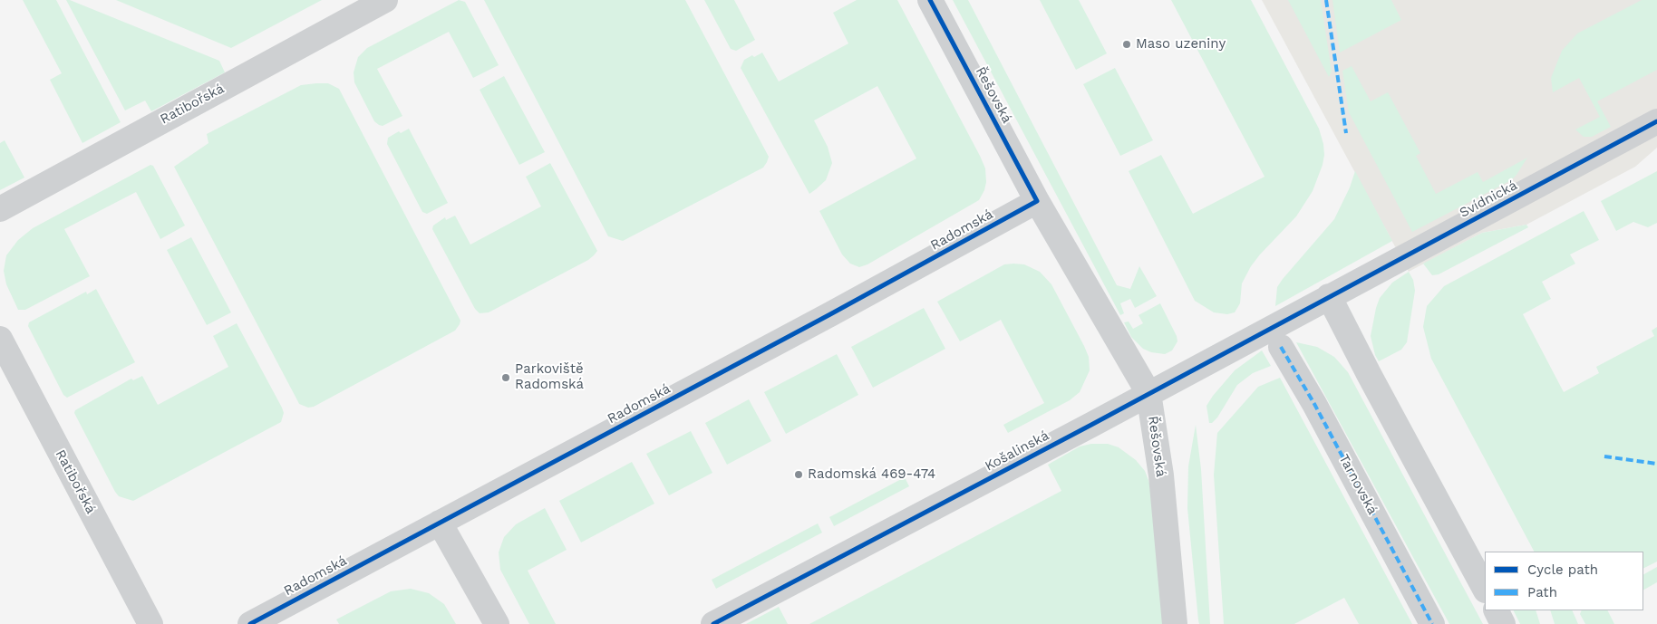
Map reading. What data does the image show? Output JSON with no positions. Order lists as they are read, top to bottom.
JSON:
{
  "streets": {
    "street": [
      "Řešovská",
      "Ratibořská",
      "Svídnická",
      "Radomská",
      "Košalinská",
      "Tarnovská"
    ]
  },
  "crossings": [
    ["Řešovská", "Radomská"],
    ["Řešovská", "Košalinská"],
    ["Svídnická", "Košalinská"]
  ],
  "places": ["Maso uzeniny", "Parkoviště Radomská", "Radomská 469-474"],
  "legend": ["Cycle path", "Path"]
}
